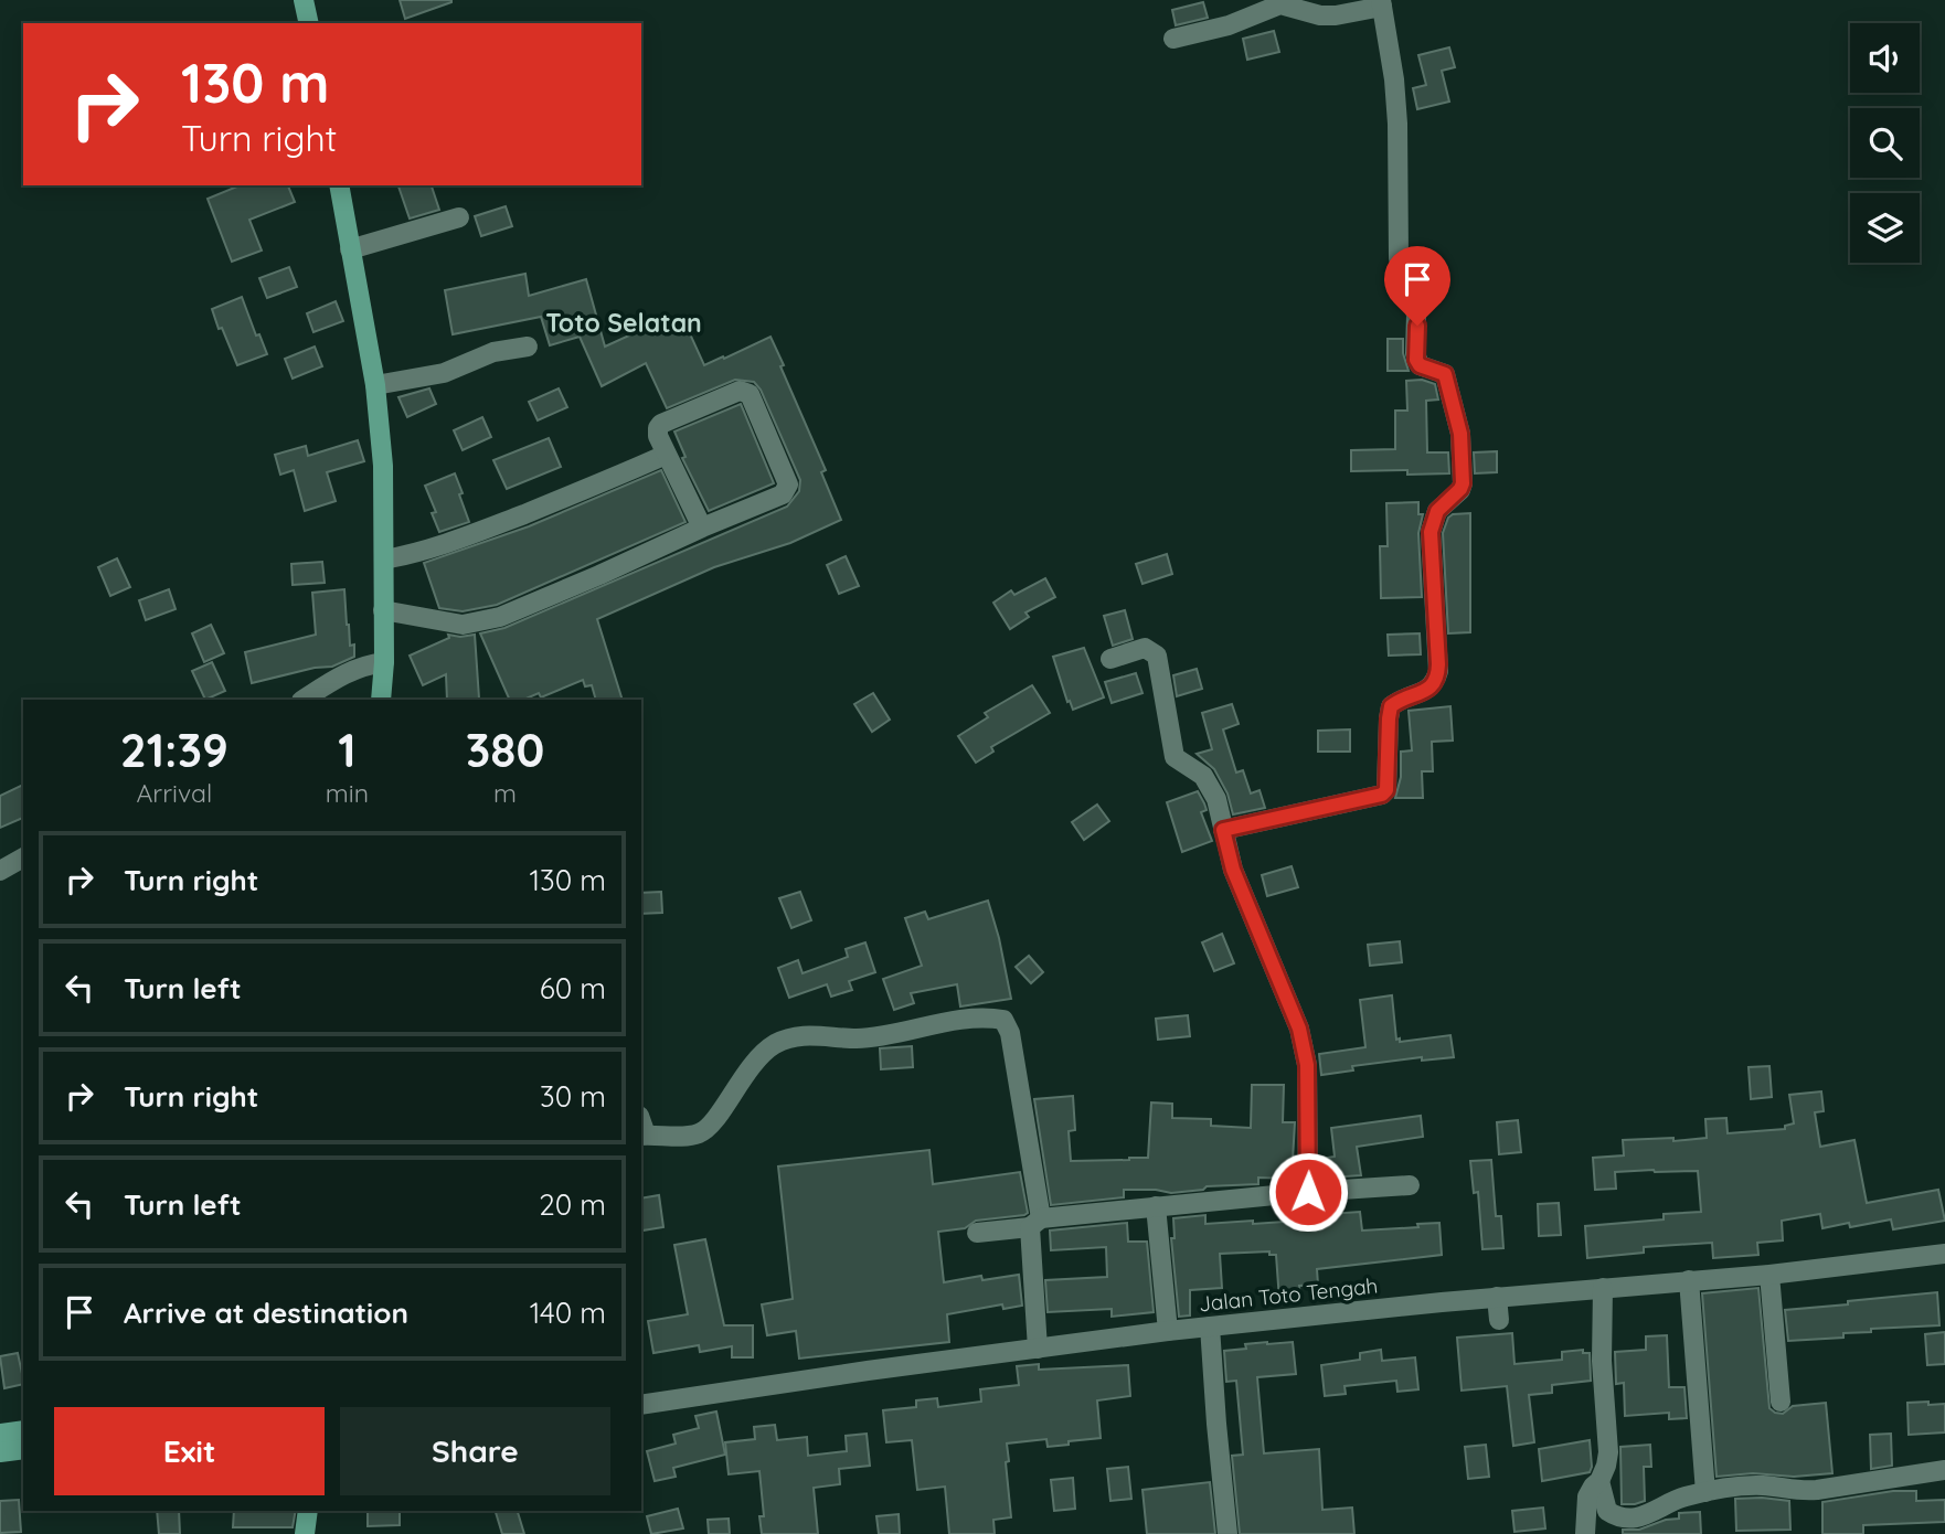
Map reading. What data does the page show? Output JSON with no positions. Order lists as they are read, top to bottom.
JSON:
{
  "streets": {
    "street": ["Jalan Toto Tengah"]
  },
  "districts": ["Toto Selatan"],
  "page": {
    "turn": ["130 m", "Turn right"],
    "eta": [
      "21:39",
      "Arrival",
      "1",
      "min",
      "380",
      "m"
    ],
    "list": [
      {
        "name": "Turn right",
        "value": "130 m"
      },
      {
        "name": "Turn left",
        "value": "60 m"
      },
      {
        "name": "Turn right",
        "value": "30 m"
      },
      {
        "name": "Turn left",
        "value": "20 m"
      },
      {
        "name": "Arrive at destination",
        "value": "140 m"
      }
    ],
    "buttons": ["Exit", "Share"]
  }
}
